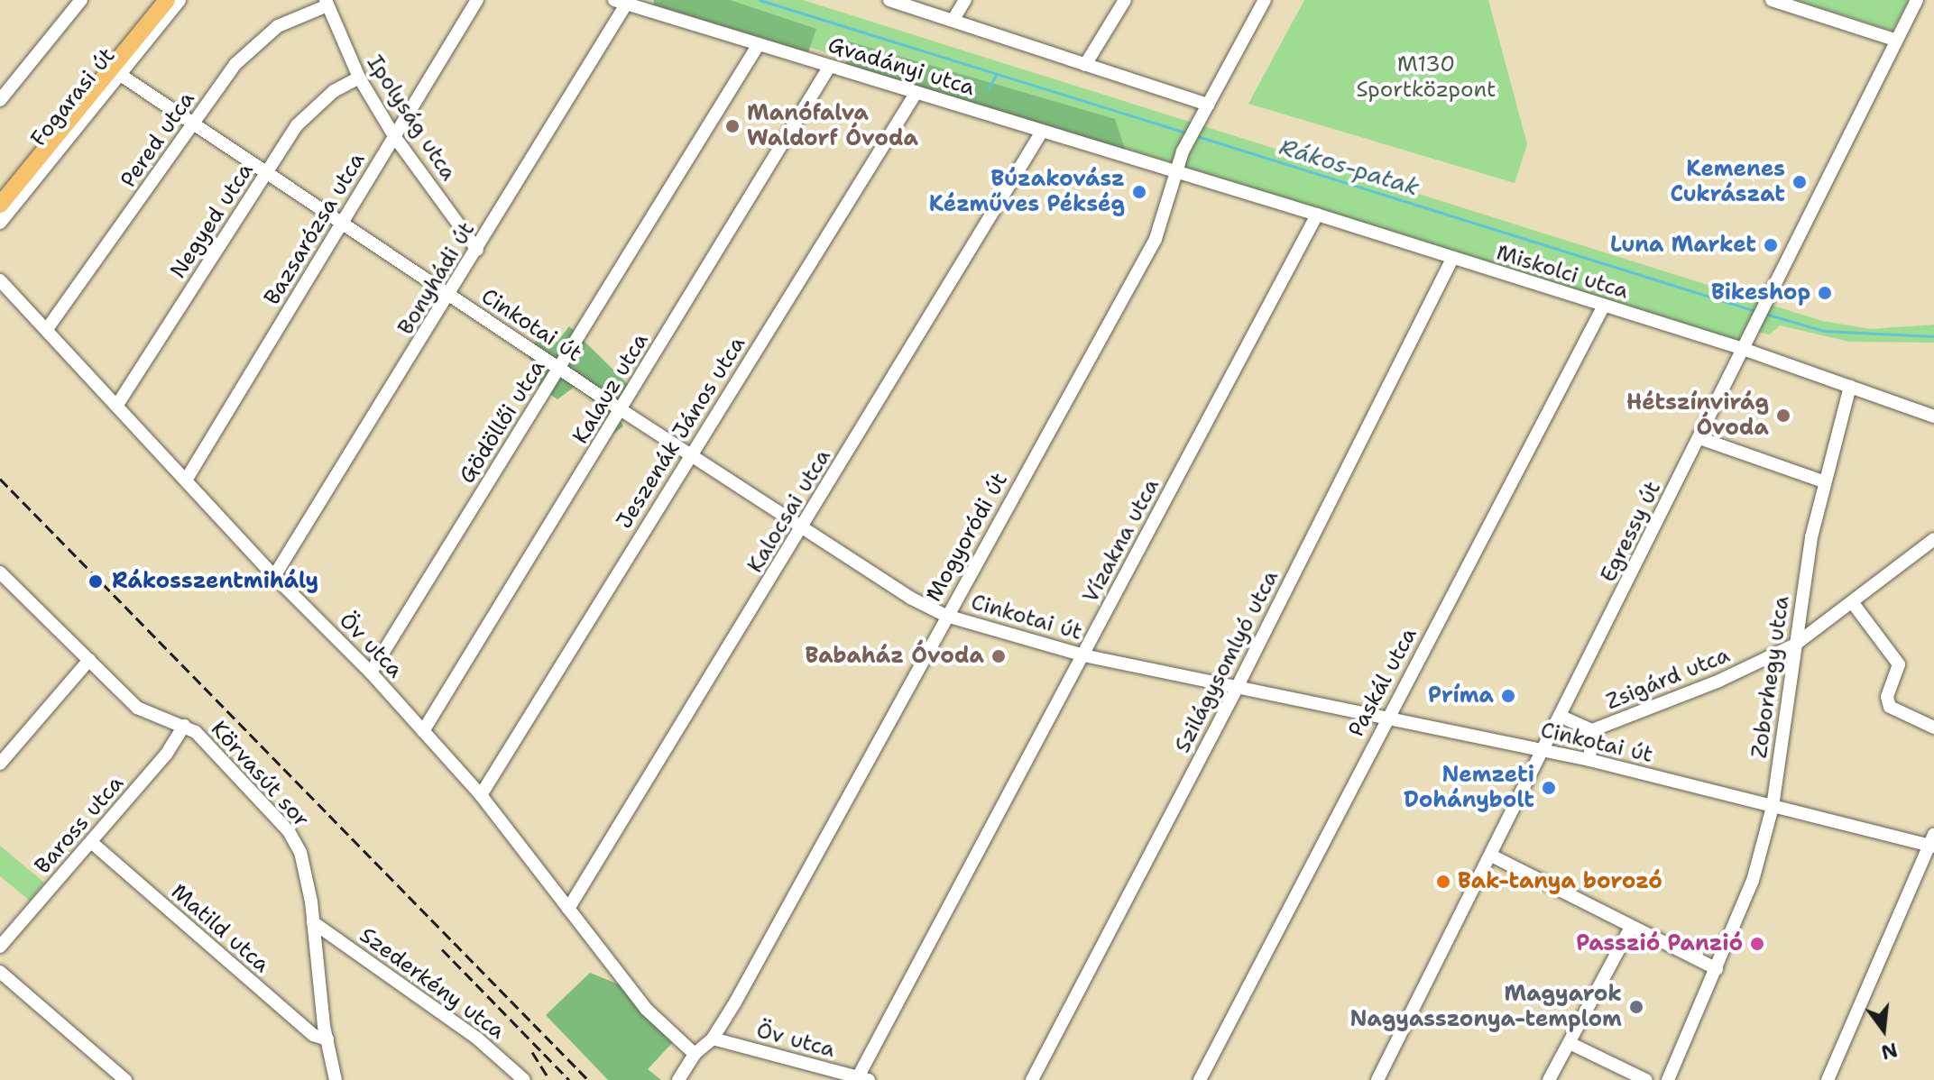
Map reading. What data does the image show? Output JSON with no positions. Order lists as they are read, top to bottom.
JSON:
{
  "streets": {
    "main road": ["Fogarasi út"],
    "street": [
      "Gvadányi utca",
      "Ipolyság utca",
      "Pered utca",
      "Negyed utca",
      "Bazsarózsa utca",
      "Miskolci utca",
      "Bonyhádi út",
      "Cinkotai út",
      "Kalauz utca",
      "Gödöllői utca",
      "Jeszenák János utca",
      "Kalocsai utca",
      "Egressy út",
      "Mogyoródi út",
      "Vízakna utca",
      "Öv utca",
      "Szilágysomlyó utca",
      "Zoborhegy utca",
      "Zsigárd utca",
      "Paskál utca",
      "Körvasút sor",
      "Baross utca",
      "Matild utca",
      "Szederkény utca"
    ]
  },
  "crossings": [
    ["Gvadányi utca", "Miskolci utca"],
    ["Gvadányi utca", "Bonyhádi út"],
    ["Gvadányi utca", "Kalauz utca"],
    ["Gvadányi utca", "Gödöllői utca"],
    ["Gvadányi utca", "Jeszenák János utca"],
    ["Gvadányi utca", "Kalocsai utca"],
    ["Gvadányi utca", "Mogyoródi út"],
    ["Fogarasi út", "Cinkotai út"],
    ["Ipolyság utca", "Pered utca"],
    ["Ipolyság utca", "Negyed utca"],
    ["Ipolyság utca", "Bazsarózsa utca"],
    ["Ipolyság utca", "Bonyhádi út"],
    ["Pered utca", "Cinkotai út"],
    ["Pered utca", "Öv utca"],
    ["Negyed utca", "Cinkotai út"],
    ["Negyed utca", "Öv utca"],
    ["Bazsarózsa utca", "Cinkotai út"],
    ["Bazsarózsa utca", "Öv utca"],
    ["Miskolci utca", "Egressy út"],
    ["Miskolci utca", "Mogyoródi út"],
    ["Miskolci utca", "Vízakna utca"],
    ["Miskolci utca", "Szilágysomlyó utca"],
    ["Miskolci utca", "Zoborhegy utca"],
    ["Miskolci utca", "Paskál utca"],
    ["Bonyhádi út", "Cinkotai út"],
    ["Bonyhádi út", "Öv utca"],
    ["Cinkotai út", "Kalauz utca"],
    ["Cinkotai út", "Gödöllői utca"],
    ["Cinkotai út", "Jeszenák János utca"],
    ["Cinkotai út", "Kalocsai utca"],
    ["Cinkotai út", "Egressy út"],
    ["Cinkotai út", "Mogyoródi út"],
    ["Cinkotai út", "Vízakna utca"],
    ["Cinkotai út", "Szilágysomlyó utca"],
    ["Cinkotai út", "Zoborhegy utca"],
    ["Cinkotai út", "Paskál utca"],
    ["Kalauz utca", "Öv utca"],
    ["Gödöllői utca", "Öv utca"],
    ["Jeszenák János utca", "Öv utca"],
    ["Kalocsai utca", "Öv utca"],
    ["Mogyoródi út", "Öv utca"],
    ["Vízakna utca", "Öv utca"],
    ["Zoborhegy utca", "Zsigárd utca"],
    ["Körvasút sor", "Baross utca"],
    ["Körvasút sor", "Matild utca"],
    ["Körvasút sor", "Szederkény utca"],
    ["Baross utca", "Matild utca"]
  ],
  "water": ["Rákos-patak"],
  "parks": ["M130 Sportközpont"],
  "places": [
    "Manófalva Waldorf Óvoda",
    "Kemenes Cukrászat",
    "Búzakovász Kézműves Pékség",
    "Luna Market",
    "Bikeshop",
    "Hétszínvirág Óvoda",
    "Rákosszentmihály",
    "Babaház Óvoda",
    "Príma",
    "Nemzeti Dohánybolt",
    "Bak-tanya borozó",
    "Passzió Panzió",
    "Magyarok Nagyasszonya-templom"
  ],
  "north": "bottom"
}
